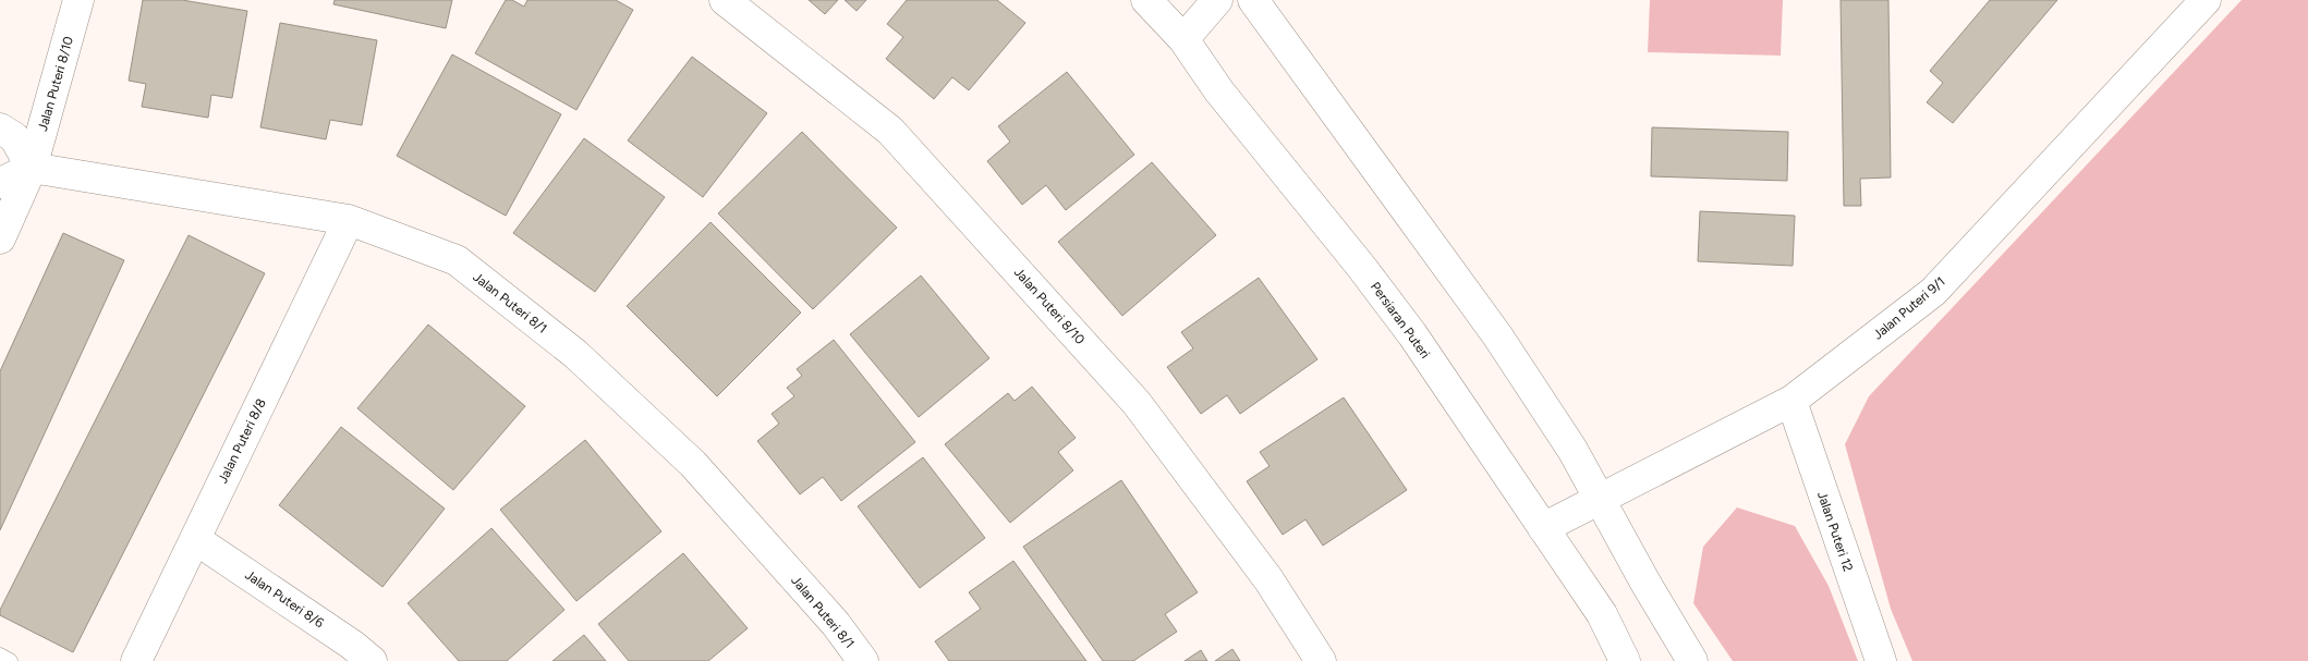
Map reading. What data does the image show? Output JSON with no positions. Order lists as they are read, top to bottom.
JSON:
{
  "streets": {
    "street": [
      "Jalan Puteri 8/10",
      "Jalan Puteri 8/1",
      "Jalan Puteri 9/1",
      "Persiaran Puteri",
      "Jalan Puteri 8/8",
      "Jalan Puteri 12",
      "Jalan Puteri 8/6"
    ]
  },
  "crossings": [
    ["Jalan Puteri 8/10", "Jalan Puteri 8/1"],
    ["Jalan Puteri 8/1", "Jalan Puteri 8/8"],
    ["Jalan Puteri 9/1", "Persiaran Puteri"],
    ["Jalan Puteri 9/1", "Jalan Puteri 12"],
    ["Jalan Puteri 8/8", "Jalan Puteri 8/6"]
  ]
}
